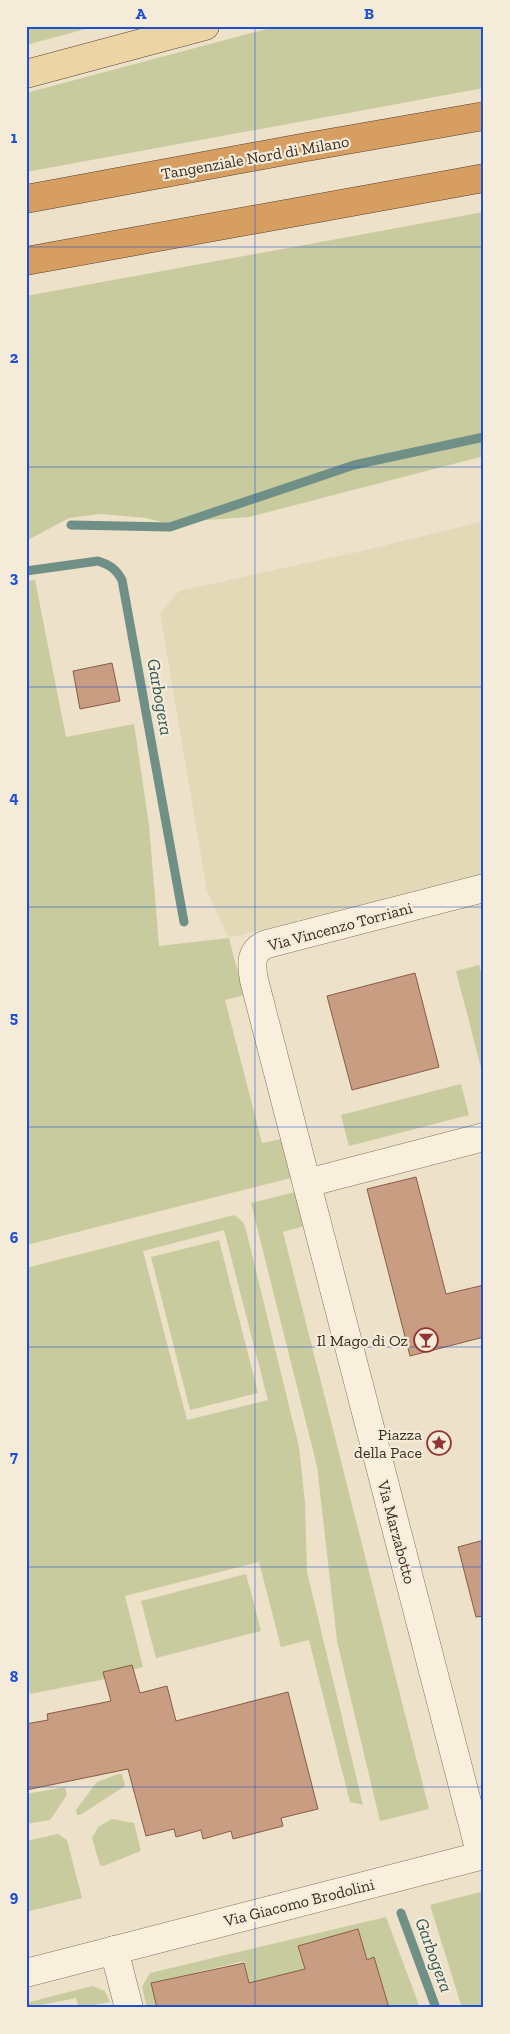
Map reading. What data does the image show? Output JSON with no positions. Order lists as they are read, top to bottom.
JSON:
{
  "streets": {
    "highway": ["Tangenziale Nord di Milano"],
    "street": ["Via Vincenzo Torriani", "Via Marzabotto", "Via Giacomo Brodolini"]
  },
  "crossings": [
    ["Via Vincenzo Torriani", "Via Marzabotto"],
    ["Via Marzabotto", "Via Giacomo Brodolini"]
  ],
  "water": ["Garbogera"],
  "places": {
    "bar": ["Il Mago di Oz"],
    "place": ["Piazza della Pace"]
  },
  "grid": {
    "columns": ["A", "B"],
    "rows": [
      "1",
      "2",
      "3",
      "4",
      "5",
      "6",
      "7",
      "8",
      "9"
    ]
  }
}
